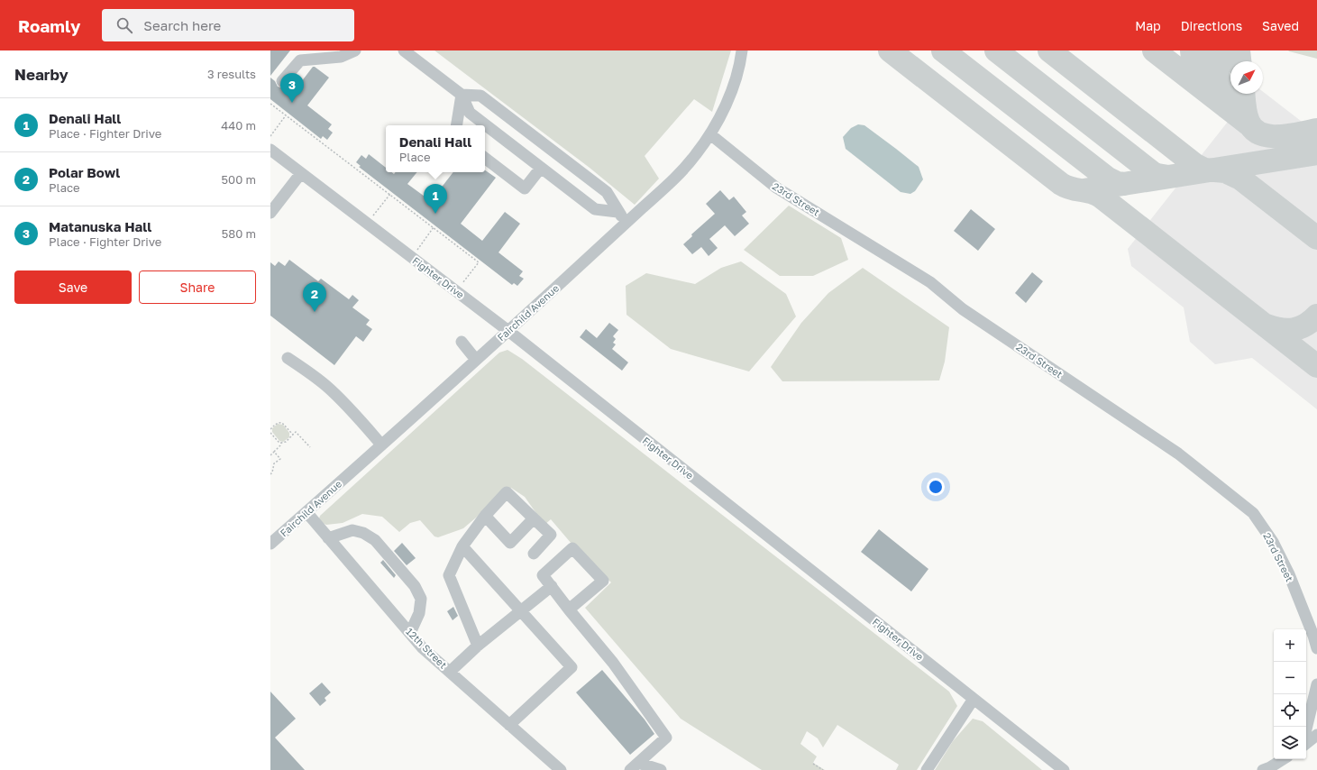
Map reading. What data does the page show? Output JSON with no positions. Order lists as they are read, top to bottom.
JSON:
{
  "streets": {
    "street": [
      "23rd Street",
      "Fighter Drive",
      "Fairchild Avenue",
      "12th Street"
    ]
  },
  "crossings": [
    ["23rd Street", "Fairchild Avenue"],
    ["Fighter Drive", "Fairchild Avenue"],
    ["Fairchild Avenue", "12th Street"]
  ],
  "north": "top right",
  "page": {
    "header": "Roamly",
    "search": "Search here",
    "nav": ["Map", "Directions", "Saved"],
    "heading": ["Nearby", "3 results"],
    "pins": ["3", "1", "2"],
    "list": [
      {
        "mark": "1",
        "name": "Denali Hall",
        "note": "Place · Fighter Drive",
        "value": "440 m"
      },
      {
        "mark": "2",
        "name": "Polar Bowl",
        "note": "Place",
        "value": "500 m"
      },
      {
        "mark": "3",
        "name": "Matanuska Hall",
        "note": "Place · Fighter Drive",
        "value": "580 m"
      }
    ],
    "popup": ["Denali Hall", "Place"],
    "buttons": ["Save", "Share"],
    "map_buttons": ["+", "−"]
  }
}
